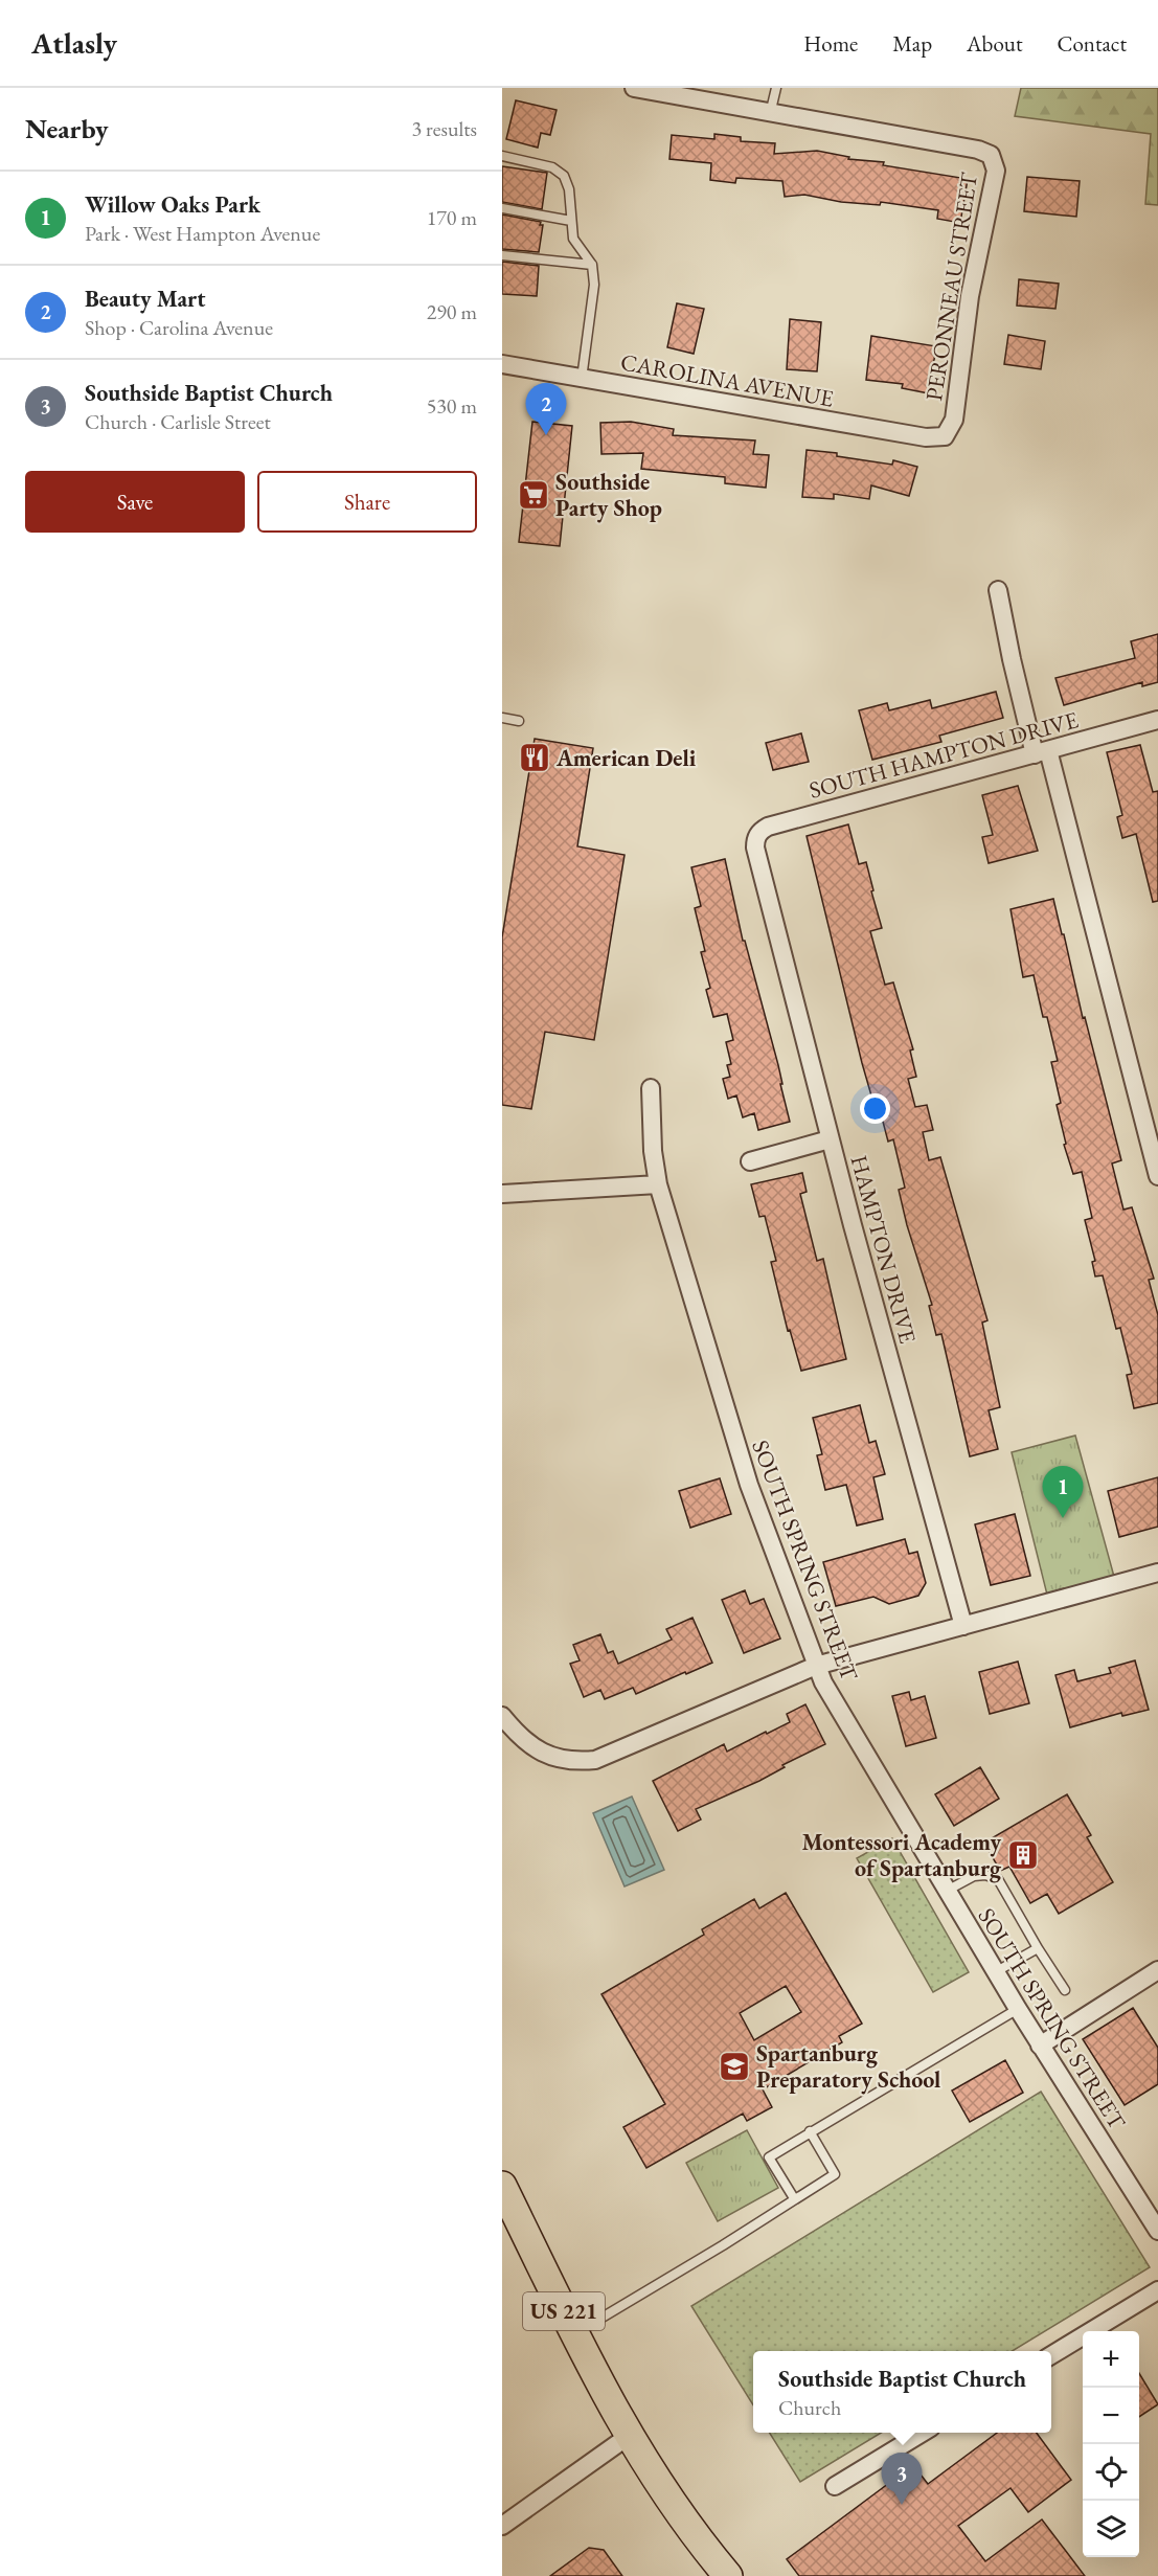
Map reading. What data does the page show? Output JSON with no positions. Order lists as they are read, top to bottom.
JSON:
{
  "streets": {
    "main road": ["US 221"],
    "street": [
      "PERONNEAU STREET",
      "CAROLINA AVENUE",
      "SOUTH HAMPTON DRIVE",
      "HAMPTON DRIVE",
      "SOUTH SPRING STREET"
    ]
  },
  "crossings": [
    ["PERONNEAU STREET", "CAROLINA AVENUE"],
    ["SOUTH HAMPTON DRIVE", "HAMPTON DRIVE"]
  ],
  "places": {
    "supermarket": ["Southside Party Shop"],
    "restaurant": ["American Deli"],
    "building": ["Montessori Academy of Spartanburg"],
    "school or university": ["Spartanburg Preparatory School"]
  },
  "page": {
    "header": "Atlasly",
    "nav": [
      "Home",
      "Map",
      "About",
      "Contact"
    ],
    "heading": ["Nearby", "3 results"],
    "list": [
      {
        "mark": "1",
        "name": "Willow Oaks Park",
        "note": "Park · West Hampton Avenue",
        "value": "170 m"
      },
      {
        "mark": "2",
        "name": "Beauty Mart",
        "note": "Shop · Carolina Avenue",
        "value": "290 m"
      },
      {
        "mark": "3",
        "name": "Southside Baptist Church",
        "note": "Church · Carlisle Street",
        "value": "530 m"
      }
    ],
    "pins": ["2", "1", "3"],
    "buttons": ["Save", "Share"],
    "map_buttons": ["+", "−"],
    "popup": ["Southside Baptist Church", "Church"]
  }
}
